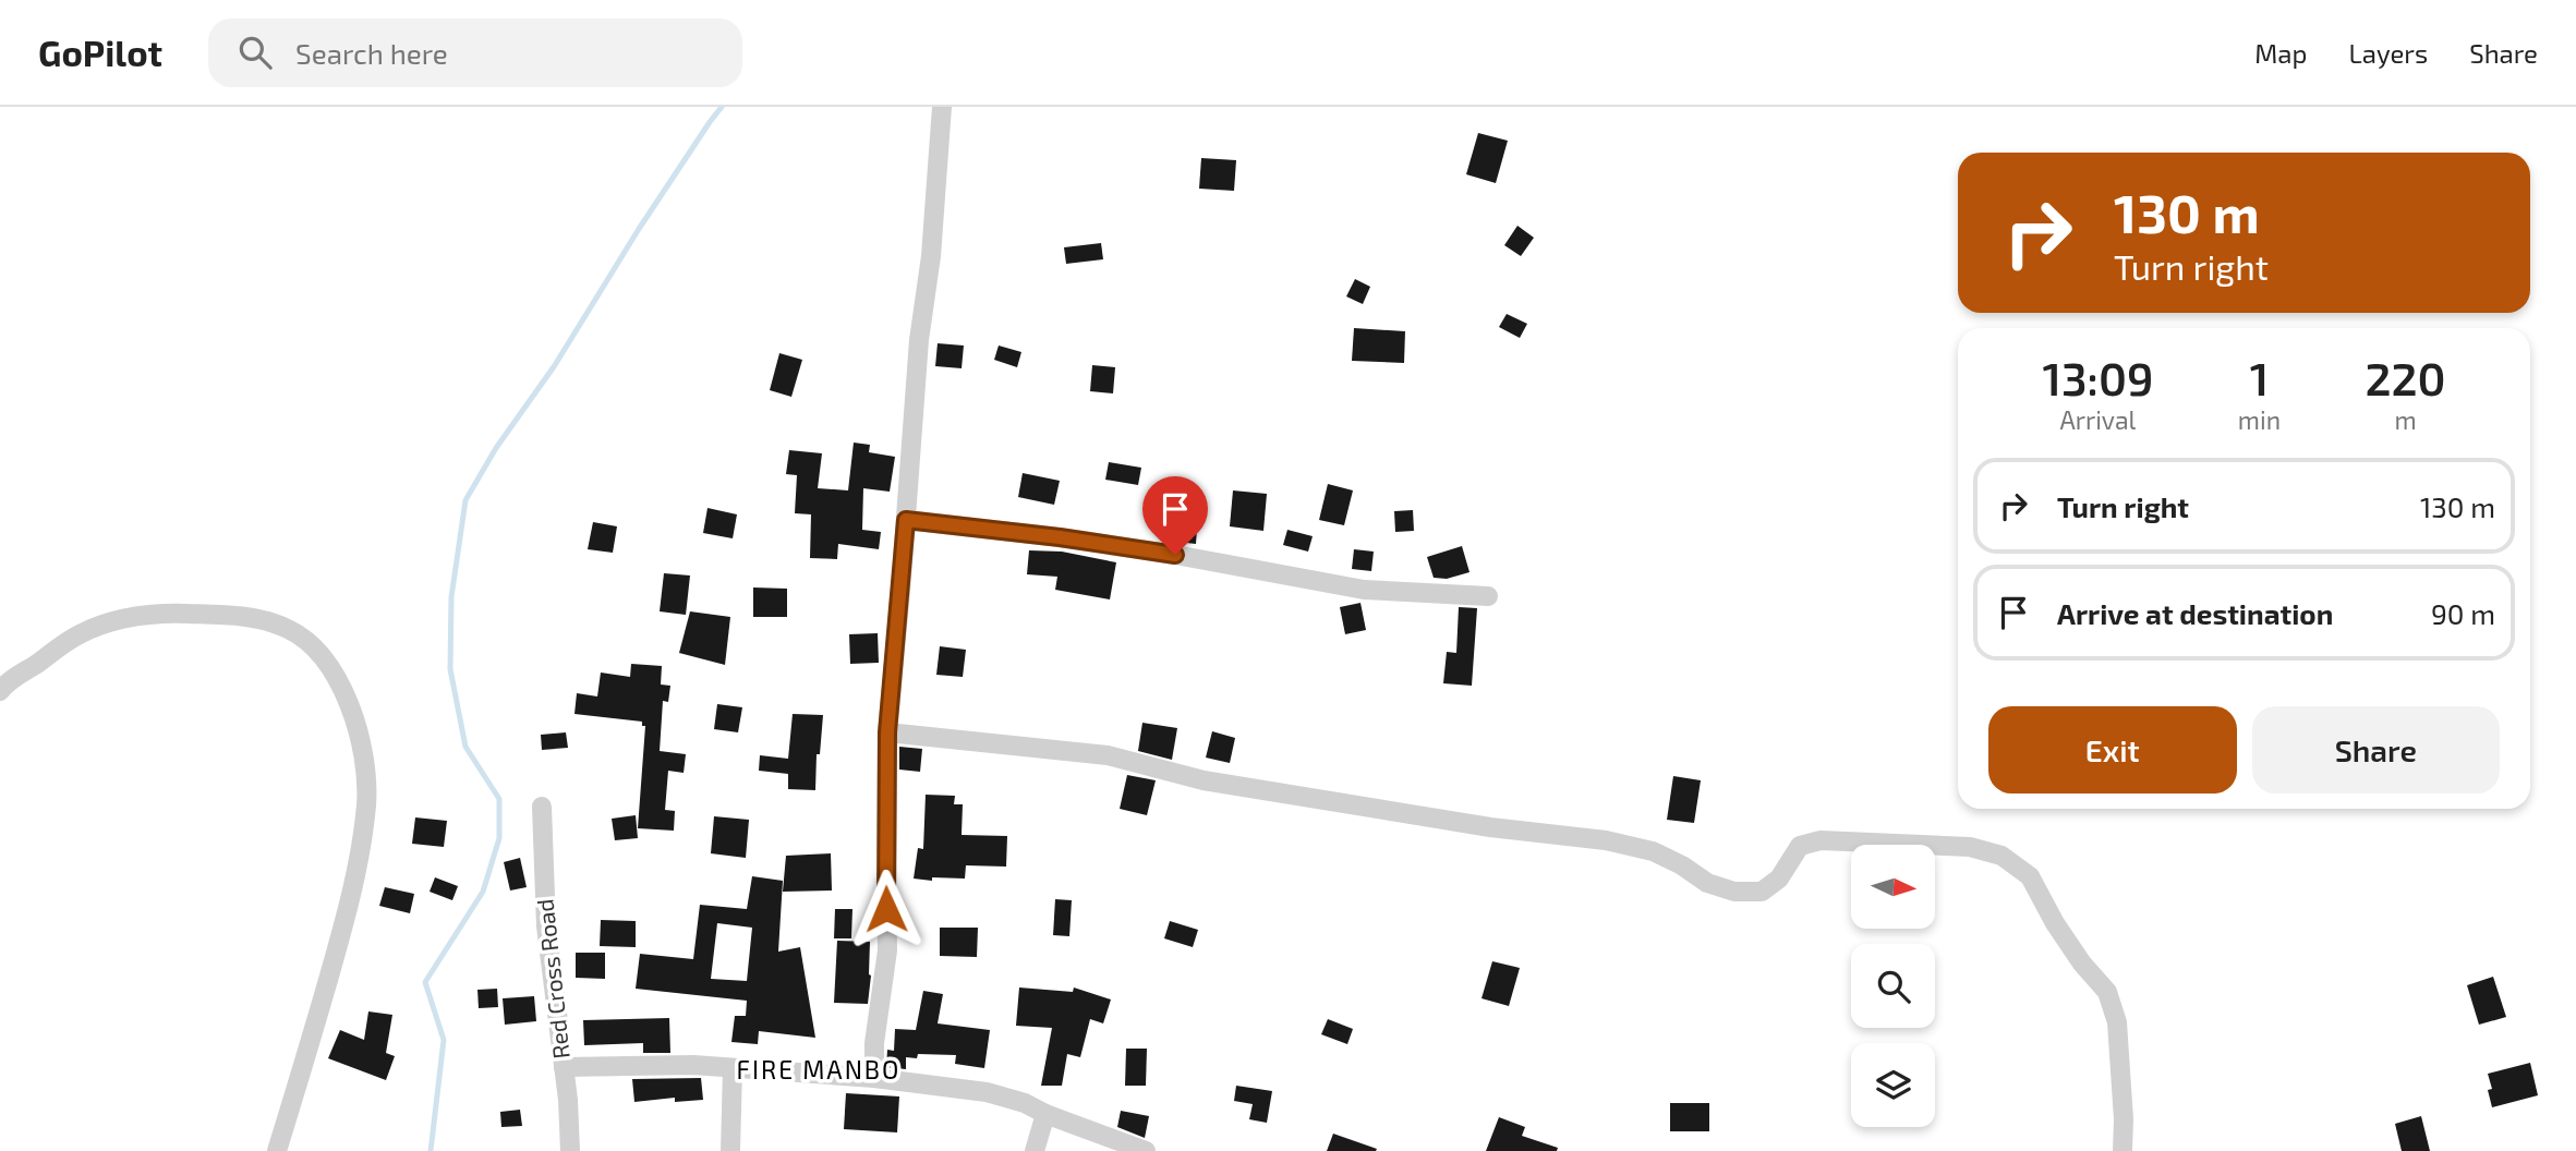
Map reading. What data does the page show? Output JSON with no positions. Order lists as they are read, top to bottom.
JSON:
{
  "streets": {
    "street": ["Red Cross Road"]
  },
  "districts": ["FIRE MANBO"],
  "north": "right",
  "page": {
    "header": "GoPilot",
    "search": "Search here",
    "nav": ["Map", "Layers", "Share"],
    "turn": ["130 m", "Turn right"],
    "eta": [
      "13:09",
      "Arrival",
      "1",
      "min",
      "220",
      "m"
    ],
    "list": [
      {
        "name": "Turn right",
        "value": "130 m"
      },
      {
        "name": "Arrive at destination",
        "value": "90 m"
      }
    ],
    "buttons": ["Exit", "Share"]
  }
}
